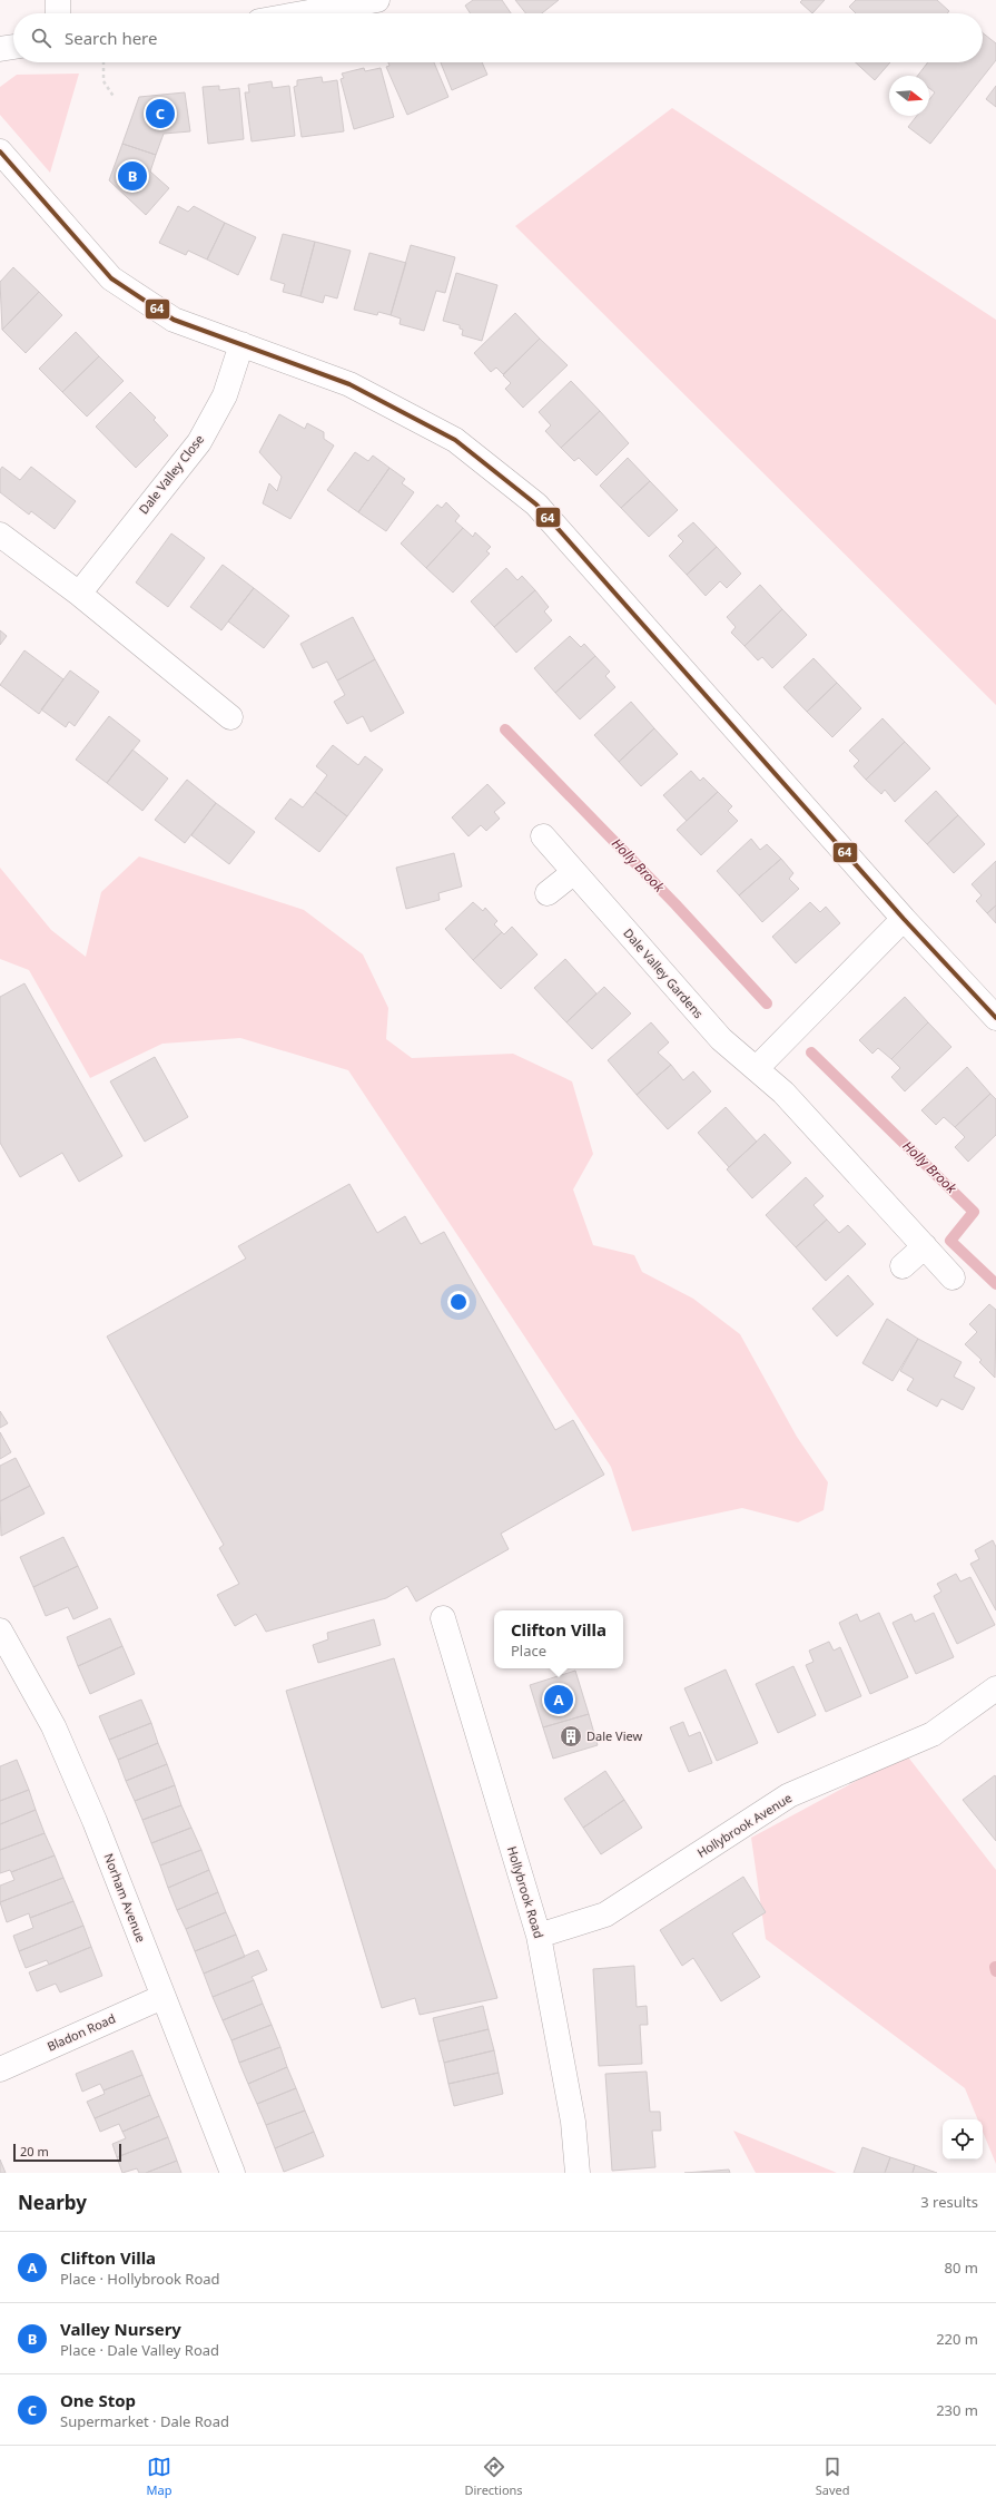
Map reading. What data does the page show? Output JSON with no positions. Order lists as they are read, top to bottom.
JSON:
{
  "streets": {
    "street": [
      "Dale Valley Close",
      "Dale Valley Gardens",
      "Hollybrook Avenue",
      "Hollybrook Road",
      "Norham Avenue",
      "Bladon Road"
    ]
  },
  "crossings": [
    ["Hollybrook Avenue", "Hollybrook Road"],
    ["Norham Avenue", "Bladon Road"]
  ],
  "water": ["Holly Brook"],
  "places": {
    "building": ["Dale View"]
  },
  "lines": ["transit line 64"],
  "scale_bar": "20 m",
  "north": "right",
  "page": {
    "search": "Search here",
    "pins": ["C", "B", "A"],
    "popup": ["Clifton Villa", "Place"],
    "scale": "20 m",
    "heading": ["Nearby", "3 results"],
    "list": [
      {
        "mark": "A",
        "name": "Clifton Villa",
        "note": "Place · Hollybrook Road",
        "value": "80 m"
      },
      {
        "mark": "B",
        "name": "Valley Nursery",
        "note": "Place · Dale Valley Road",
        "value": "220 m"
      },
      {
        "mark": "C",
        "name": "One Stop",
        "note": "Supermarket · Dale Road",
        "value": "230 m"
      }
    ],
    "nav": ["Map", "Directions", "Saved"]
  }
}
